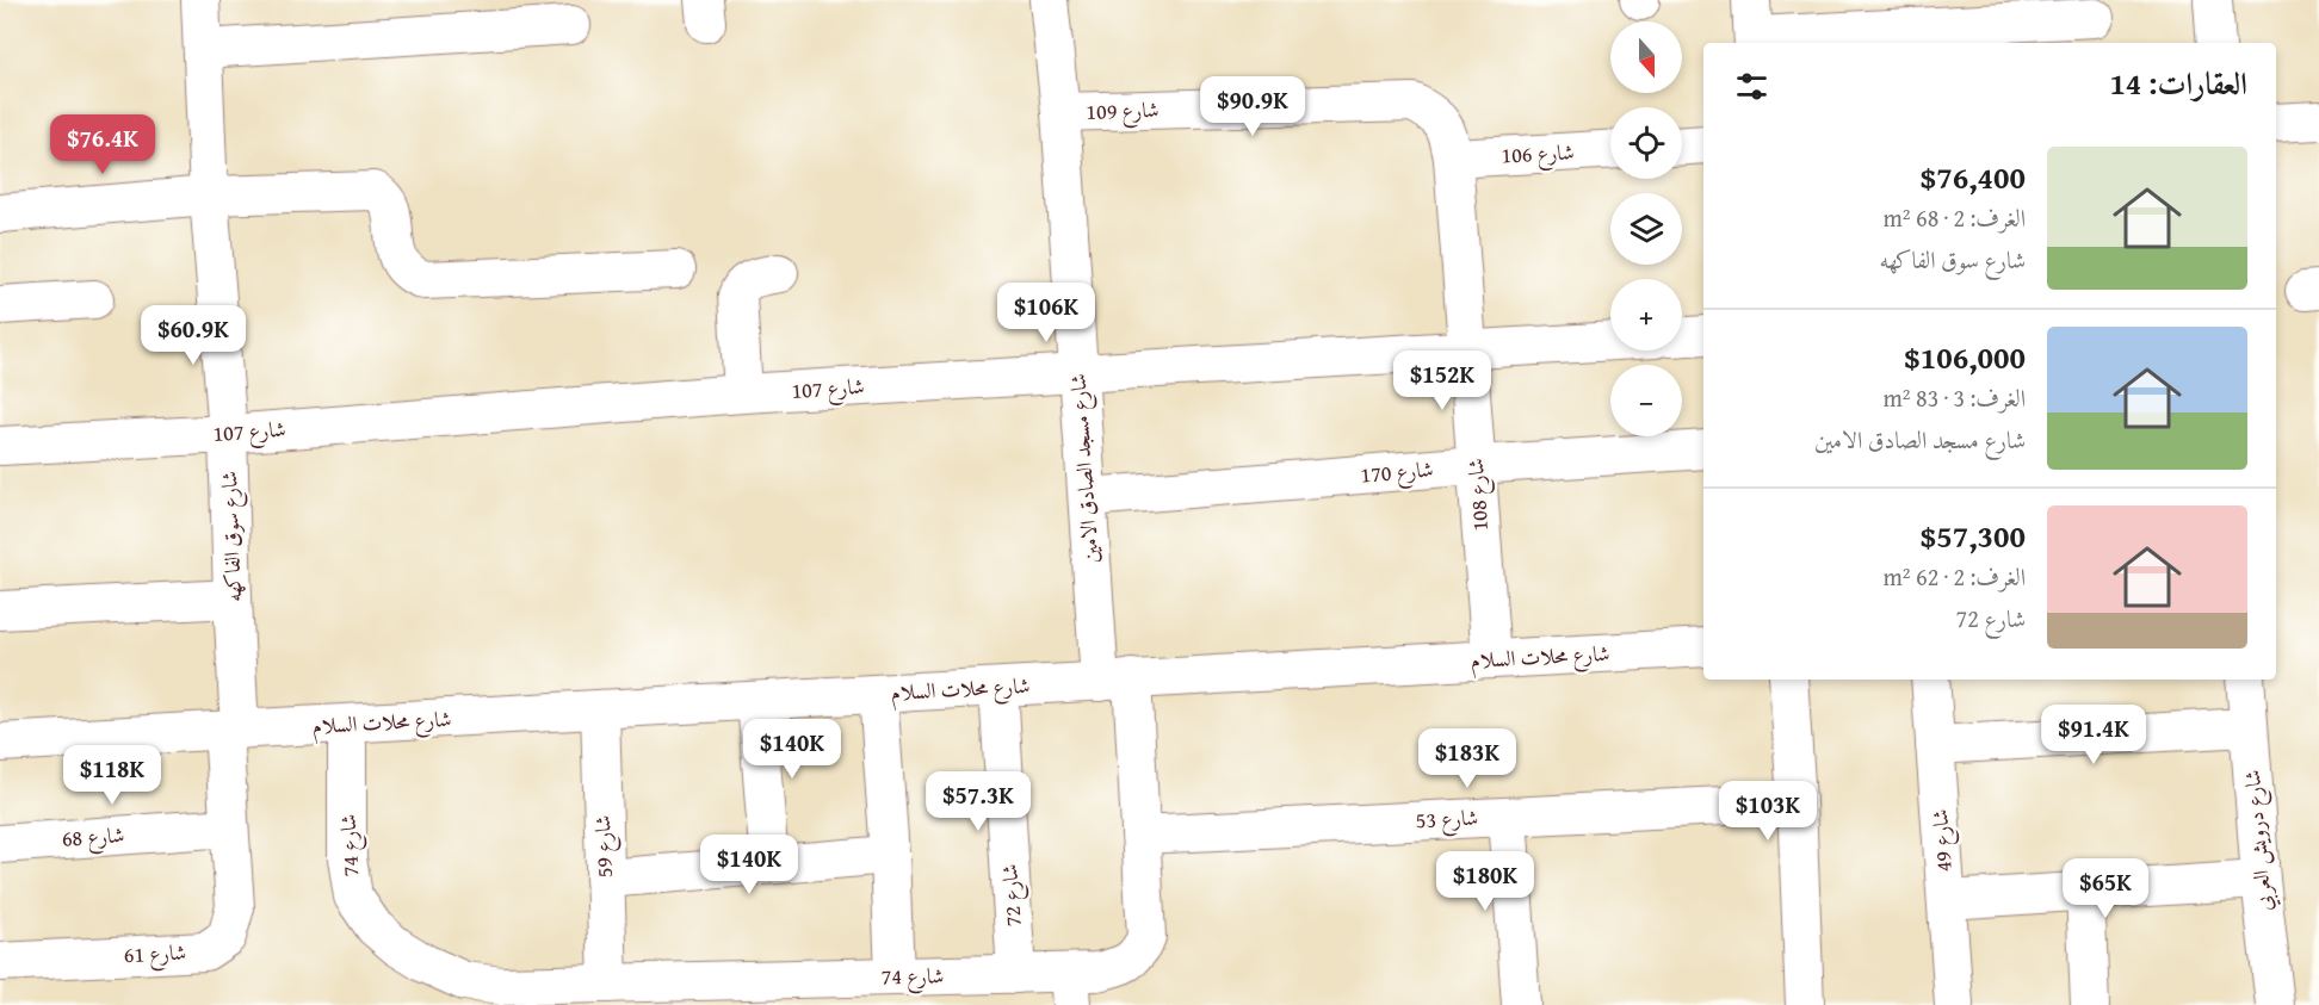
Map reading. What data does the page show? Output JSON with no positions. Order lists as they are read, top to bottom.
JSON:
{
  "streets": {
    "street": [
      "شارع 109",
      "شارع 106",
      "شارع 107",
      "شارع مسجد الصادق الامين",
      "شارع 170",
      "شارع 108",
      "شارع سوق الفاكهه",
      "شارع محلات السلام",
      "شارع 53",
      "شارع 68",
      "شارع 49",
      "شارع درويش العربي",
      "شارع 74",
      "شارع 59",
      "شارع 72",
      "شارع 61"
    ]
  },
  "crossings": [
    ["شارع 109", "شارع 106"],
    ["شارع 109", "شارع مسجد الصادق الامين"],
    ["شارع 109", "شارع 108"],
    ["شارع 106", "شارع 108"],
    ["شارع 107", "شارع مسجد الصادق الامين"],
    ["شارع 107", "شارع 108"],
    ["شارع 107", "شارع سوق الفاكهه"],
    ["شارع مسجد الصادق الامين", "شارع 170"],
    ["شارع مسجد الصادق الامين", "شارع محلات السلام"],
    ["شارع مسجد الصادق الامين", "شارع 74"],
    ["شارع 170", "شارع 108"],
    ["شارع 108", "شارع محلات السلام"],
    ["شارع سوق الفاكهه", "شارع محلات السلام"],
    ["شارع سوق الفاكهه", "شارع 61"],
    ["شارع محلات السلام", "شارع 74"],
    ["شارع محلات السلام", "شارع 59"],
    ["شارع محلات السلام", "شارع 72"],
    ["شارع محلات السلام", "شارع 61"],
    ["شارع 53", "شارع 74"],
    ["شارع 68", "شارع 61"],
    ["شارع 74", "شارع 59"],
    ["شارع 74", "شارع 72"]
  ],
  "north": "bottom",
  "page": {
    "map_buttons": ["+", "−"],
    "heading": "العقارات: 14",
    "price": [
      "$90.9K",
      "$76.4K",
      "$106K",
      "$60.9K",
      "$152K",
      "$91.4K",
      "$140K",
      "$183K",
      "$118K",
      "$57.3K",
      "$103K",
      "$140K",
      "$180K",
      "$65K"
    ],
    "list": [
      {
        "name": "$76,400",
        "note": "الغرف: 2 · 68 m² · شارع سوق الفاكهه"
      },
      {
        "name": "$106,000",
        "note": "الغرف: 3 · 83 m² · شارع مسجد الصادق الامين"
      },
      {
        "name": "$57,300",
        "note": "الغرف: 2 · 62 m² · شارع 72"
      }
    ]
  }
}
